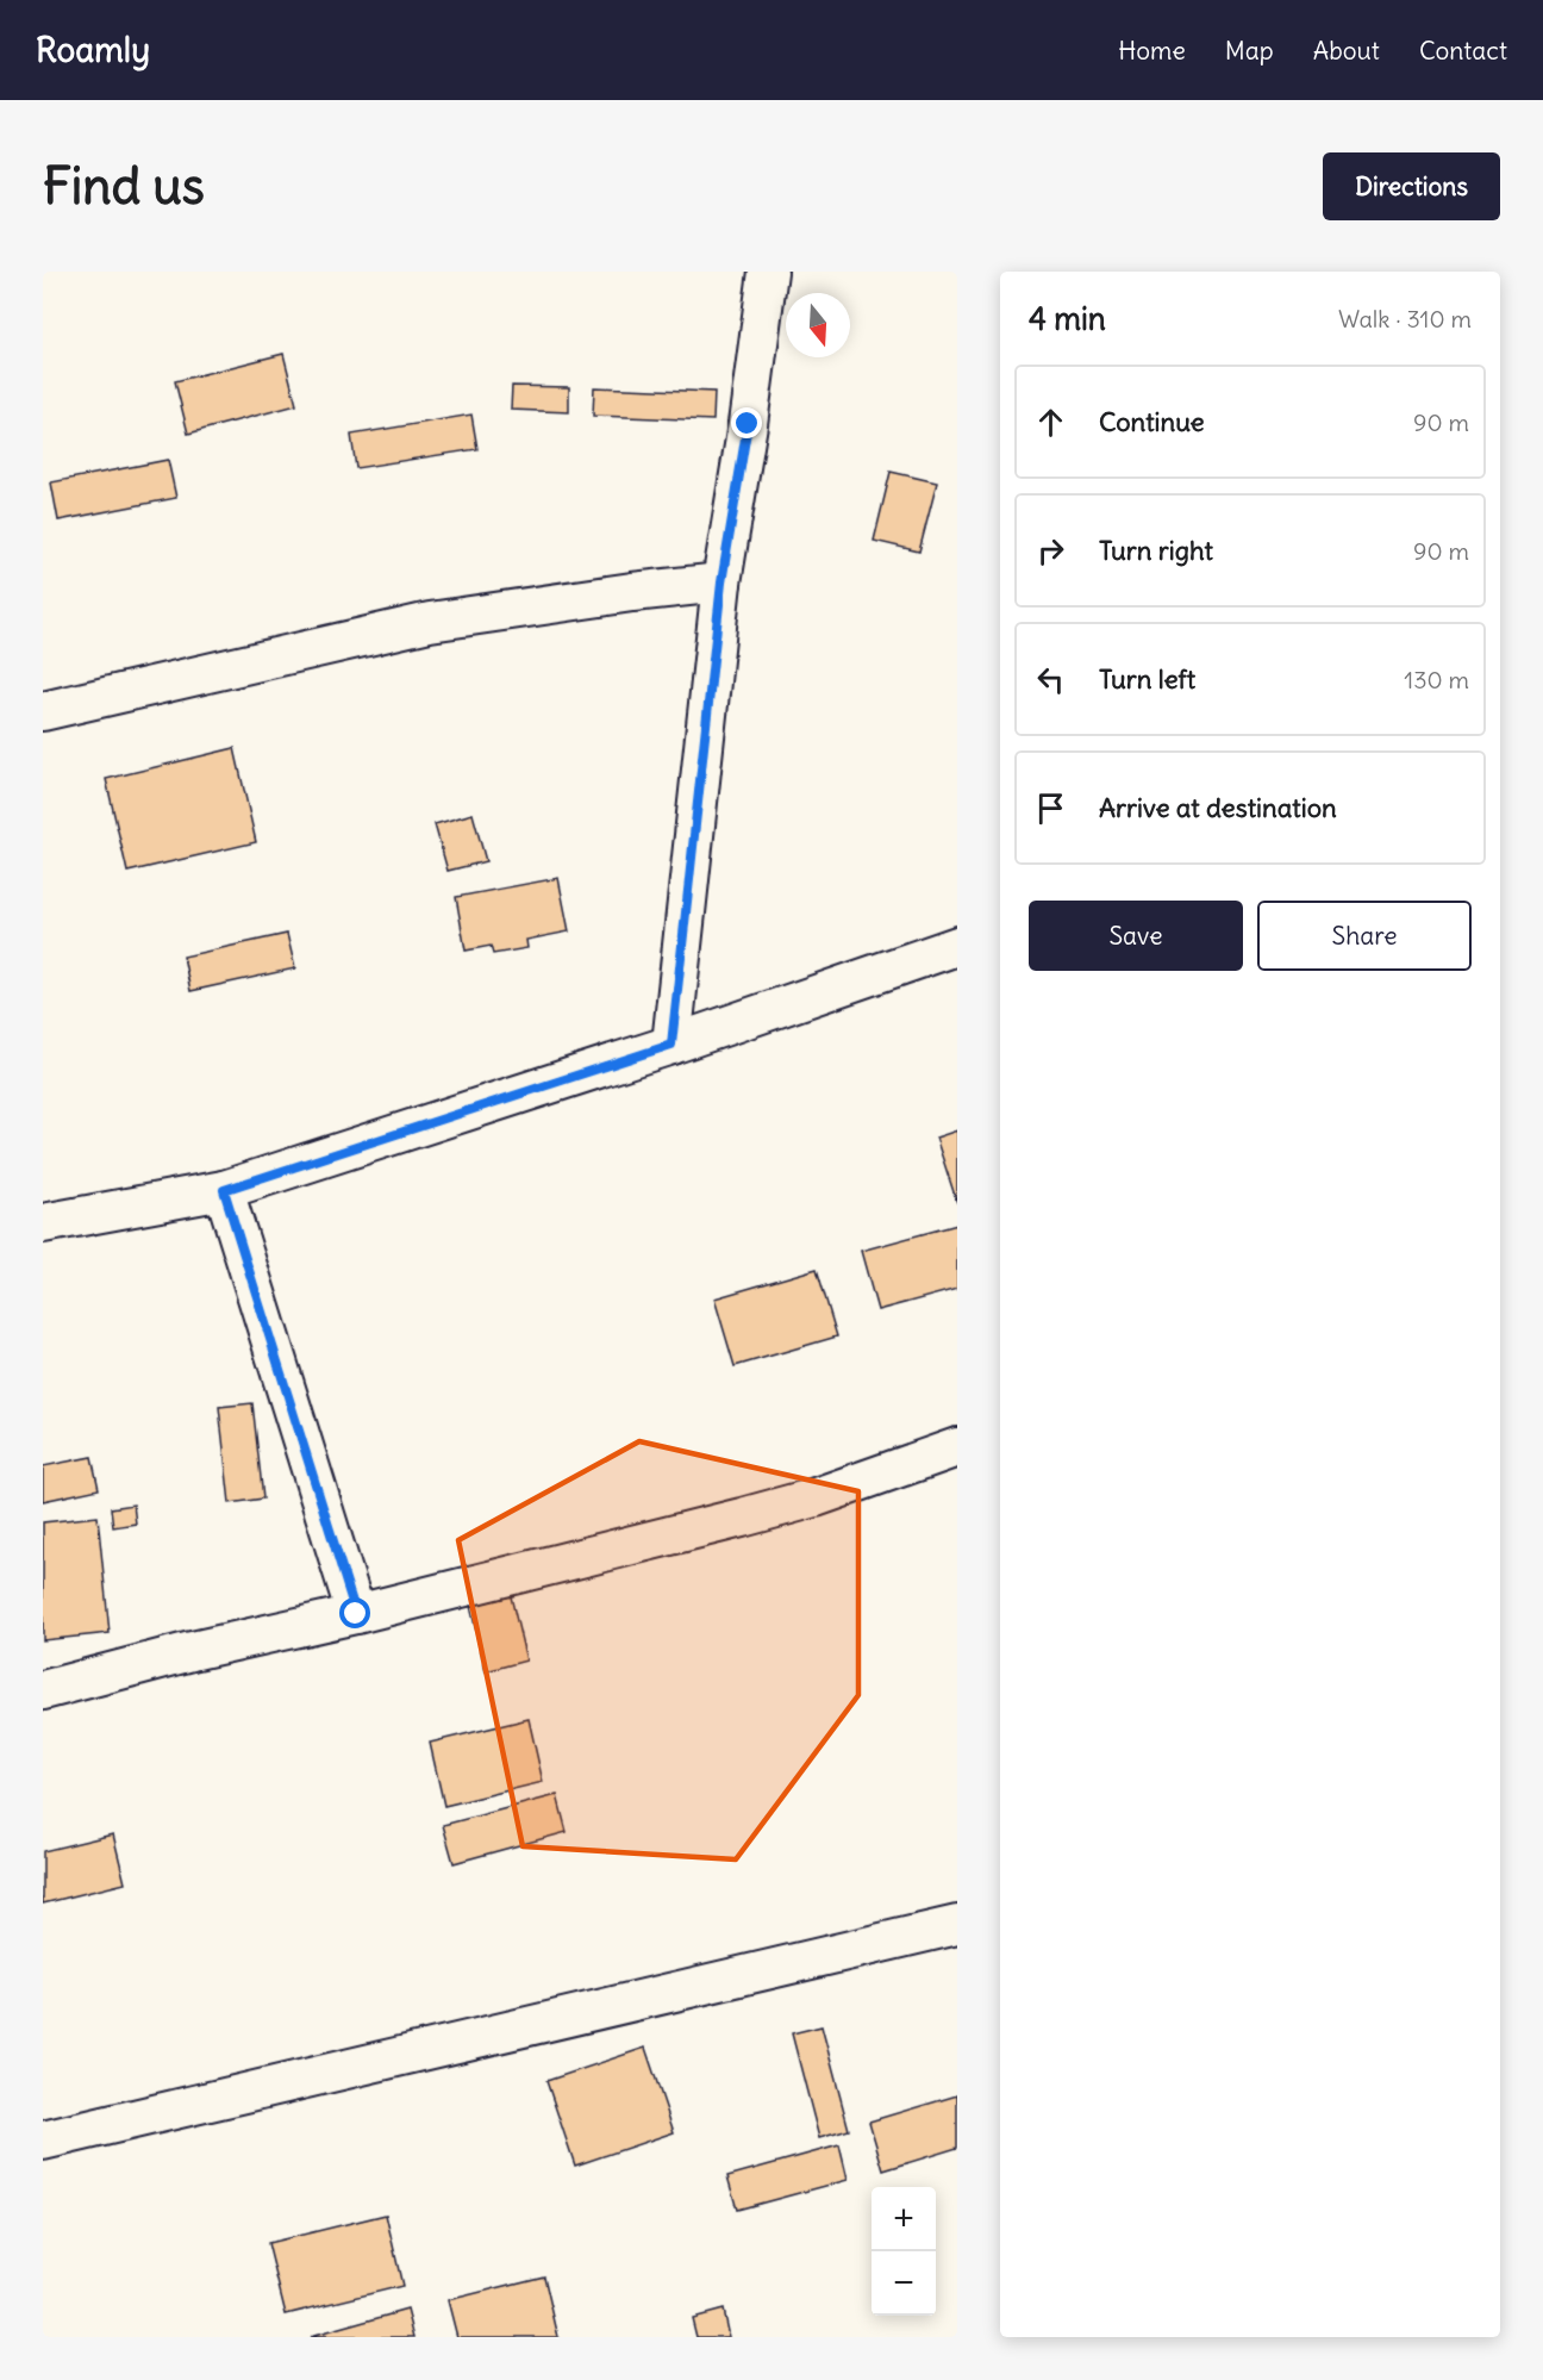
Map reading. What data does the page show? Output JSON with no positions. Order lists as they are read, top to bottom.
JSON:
{
  "north": "bottom",
  "page": {
    "header": "Roamly",
    "nav": [
      "Home",
      "Map",
      "About",
      "Contact"
    ],
    "buttons": [
      "Directions",
      ["Save", "Share"]
    ],
    "title": "Find us",
    "heading": ["4 min", "Walk · 310 m"],
    "list": [
      ["Continue", "90 m"],
      ["Turn right", "90 m"],
      ["Turn left", "130 m"],
      "Arrive at destination"
    ],
    "map_buttons": ["+", "−"]
  }
}
